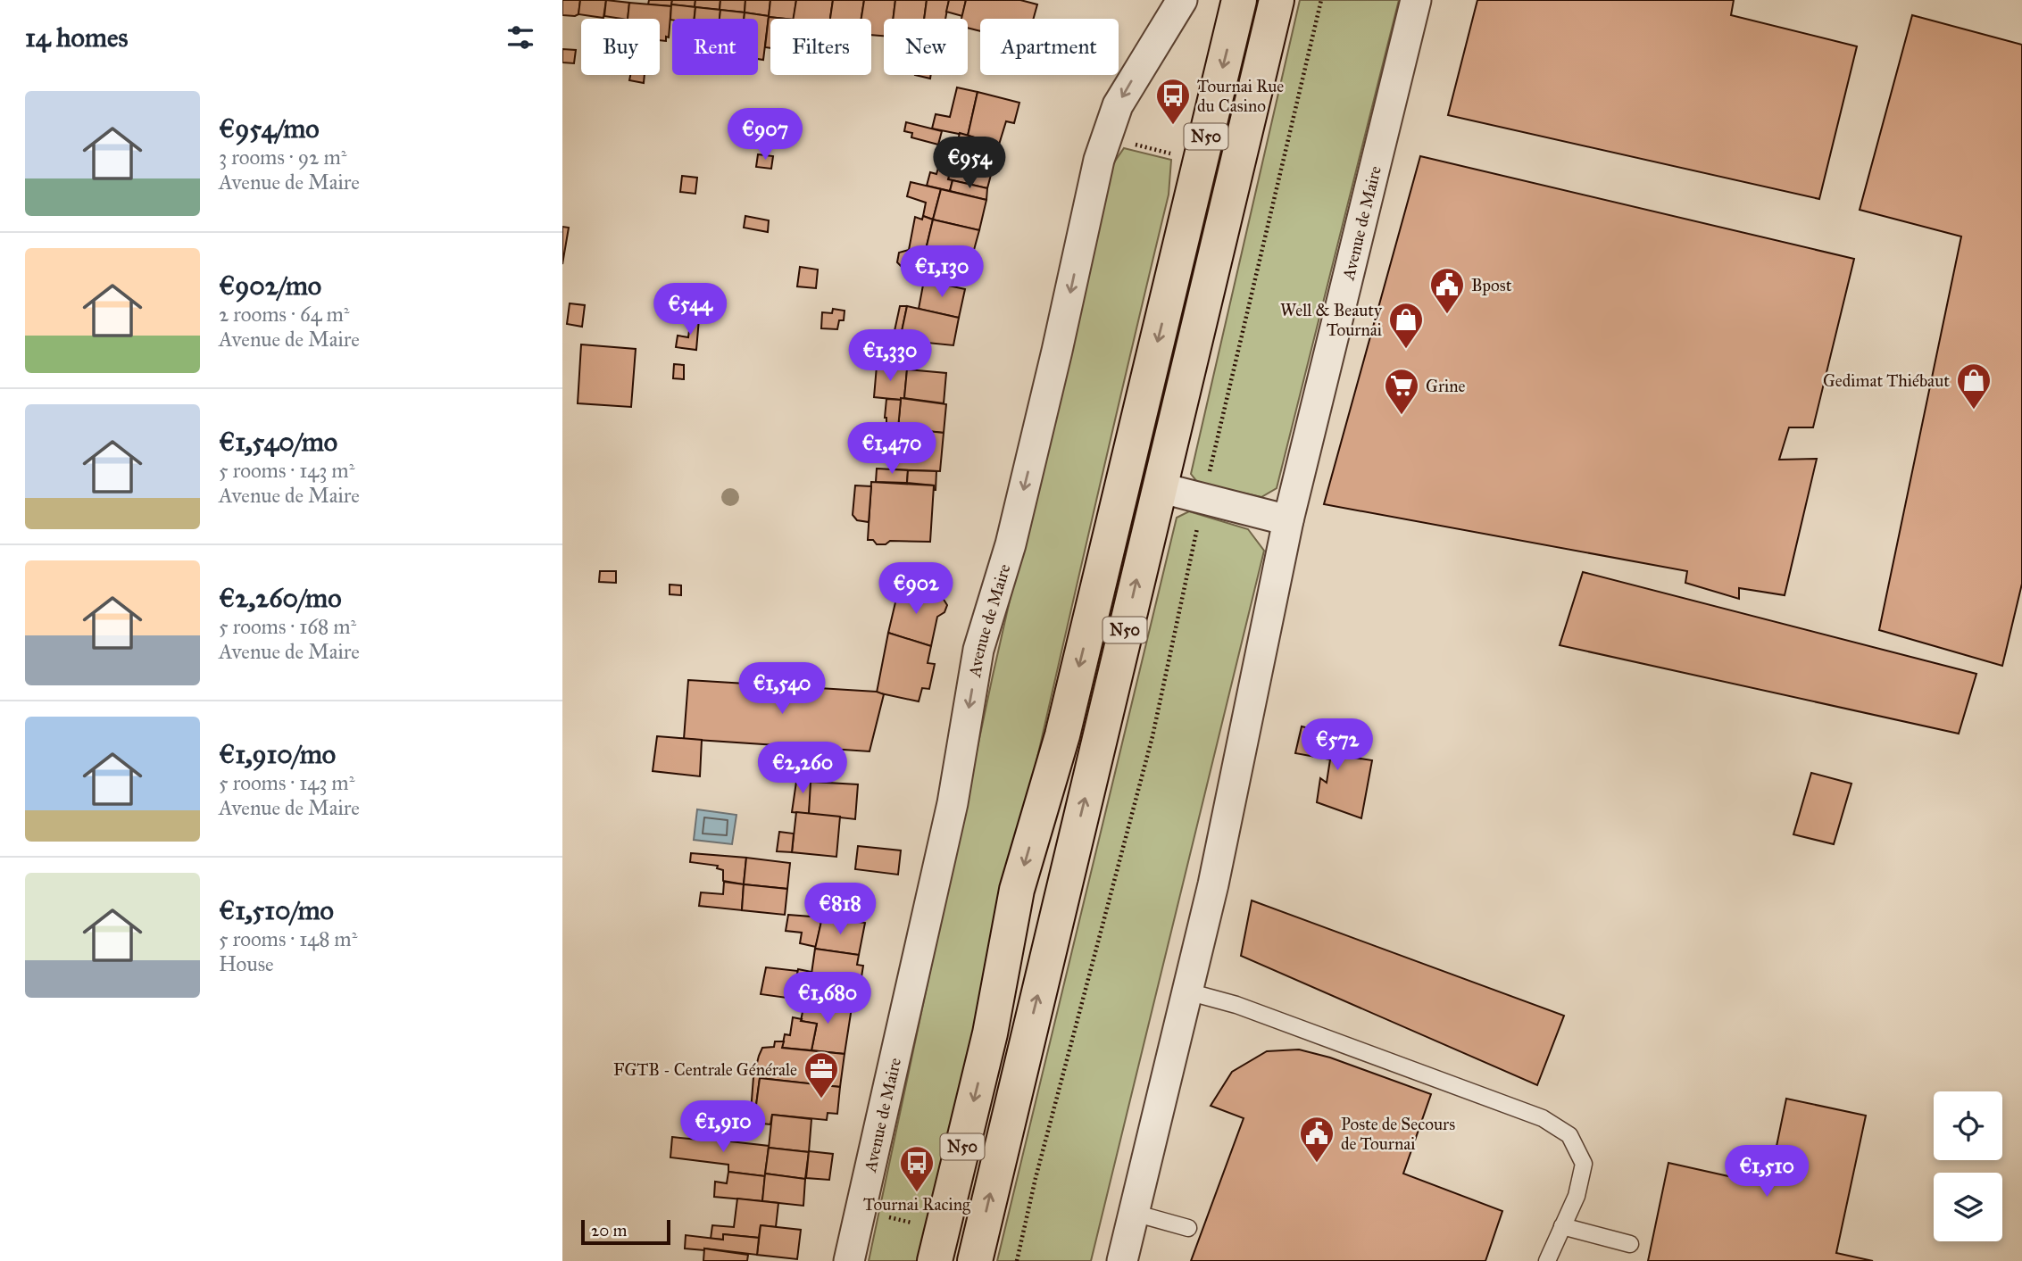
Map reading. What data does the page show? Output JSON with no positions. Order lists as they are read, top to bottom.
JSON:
{
  "streets": {
    "main road": ["N50"],
    "street": ["Avenue de Maire"]
  },
  "one_way": ["Avenue de Maire"],
  "places": {
    "bus stop": ["Tournai Rue du Casino", "Tournai Racing"],
    "public building": ["Bpost", "Poste de Secours de Tournai"],
    "shop": ["Well & Beauty Tournai", "Gedimat Thiébaut"],
    "supermarket": ["Grine"],
    "office": ["FGTB - Centrale Générale"]
  },
  "scale_bar": "20 m",
  "page": {
    "heading": "14 homes",
    "chip": [
      "Buy",
      "Rent",
      "Filters",
      "New",
      "Apartment"
    ],
    "list": [
      {
        "name": "€954/mo",
        "note": "3 rooms · 92 m² · Avenue de Maire"
      },
      {
        "name": "€902/mo",
        "note": "2 rooms · 64 m² · Avenue de Maire"
      },
      {
        "name": "€1,540/mo",
        "note": "5 rooms · 143 m² · Avenue de Maire"
      },
      {
        "name": "€2,260/mo",
        "note": "5 rooms · 168 m² · Avenue de Maire"
      },
      {
        "name": "€1,910/mo",
        "note": "5 rooms · 143 m² · Avenue de Maire"
      },
      {
        "name": "€1,510/mo",
        "note": "5 rooms · 148 m² · House"
      }
    ],
    "price": [
      "€907",
      "€954",
      "€1,130",
      "€544",
      "€1,330",
      "€1,470",
      "€902",
      "€1,540",
      "€572",
      "€2,260",
      "€818",
      "€1,680",
      "€1,910",
      "€1,510"
    ],
    "scale": "20 m"
  }
}
